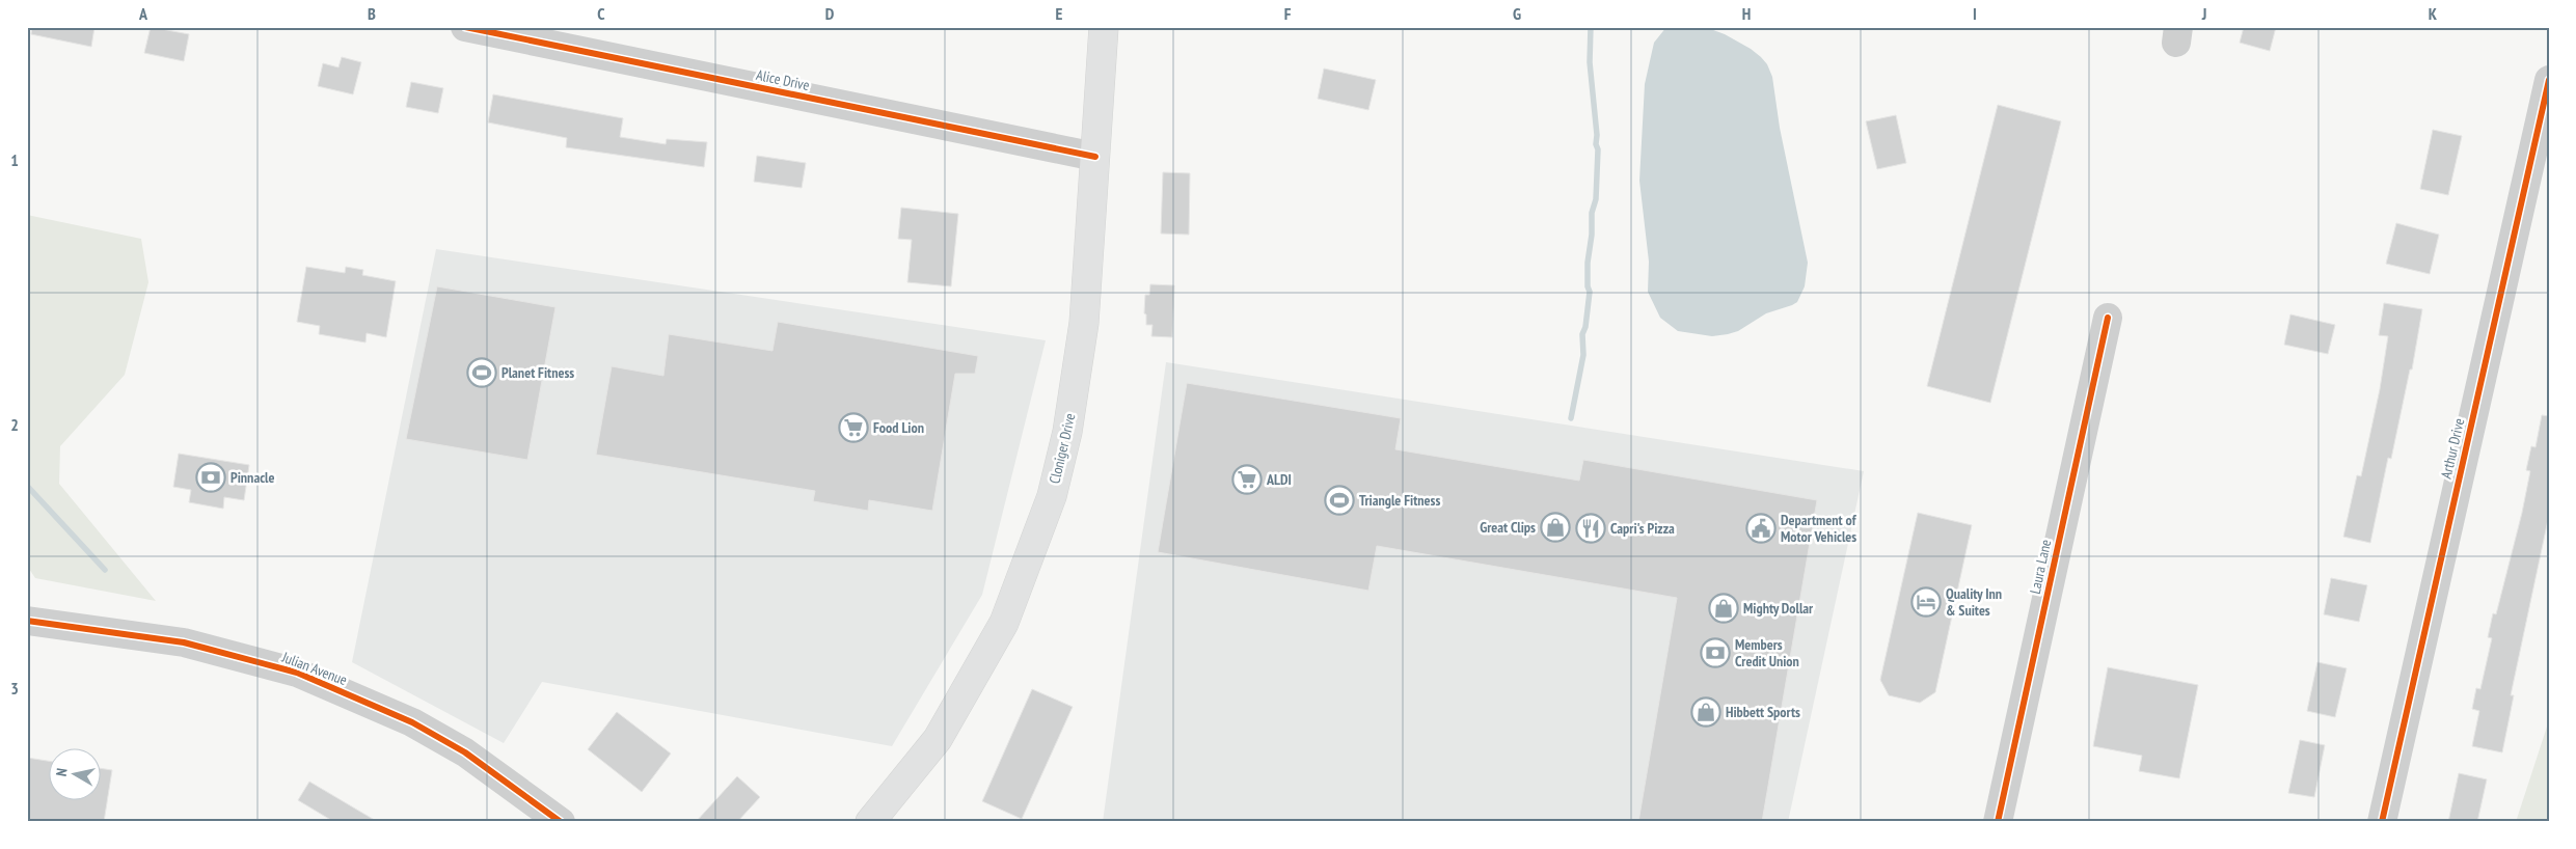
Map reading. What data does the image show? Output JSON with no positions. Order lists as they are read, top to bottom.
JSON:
{
  "streets": {
    "main road": ["Cloniger Drive"],
    "street": [
      "Alice Drive",
      "Arthur Drive",
      "Laura Lane",
      "Julian Avenue"
    ]
  },
  "crossings": [
    ["Alice Drive", "Cloniger Drive"]
  ],
  "places": {
    "sports": ["Planet Fitness", "Triangle Fitness"],
    "supermarket": ["Food Lion", "ALDI"],
    "bank": ["Pinnacle", "Members Credit Union"],
    "shop": ["Great Clips", "Mighty Dollar", "Hibbett Sports"],
    "restaurant": ["Capri's Pizza"],
    "public building": ["Department of Motor Vehicles"],
    "hotel": ["Quality Inn & Suites"]
  },
  "north": "left",
  "grid": {
    "columns": [
      "A",
      "B",
      "C",
      "D",
      "E",
      "F",
      "G",
      "H",
      "I",
      "J",
      "K"
    ],
    "rows": ["1", "2", "3"]
  }
}
